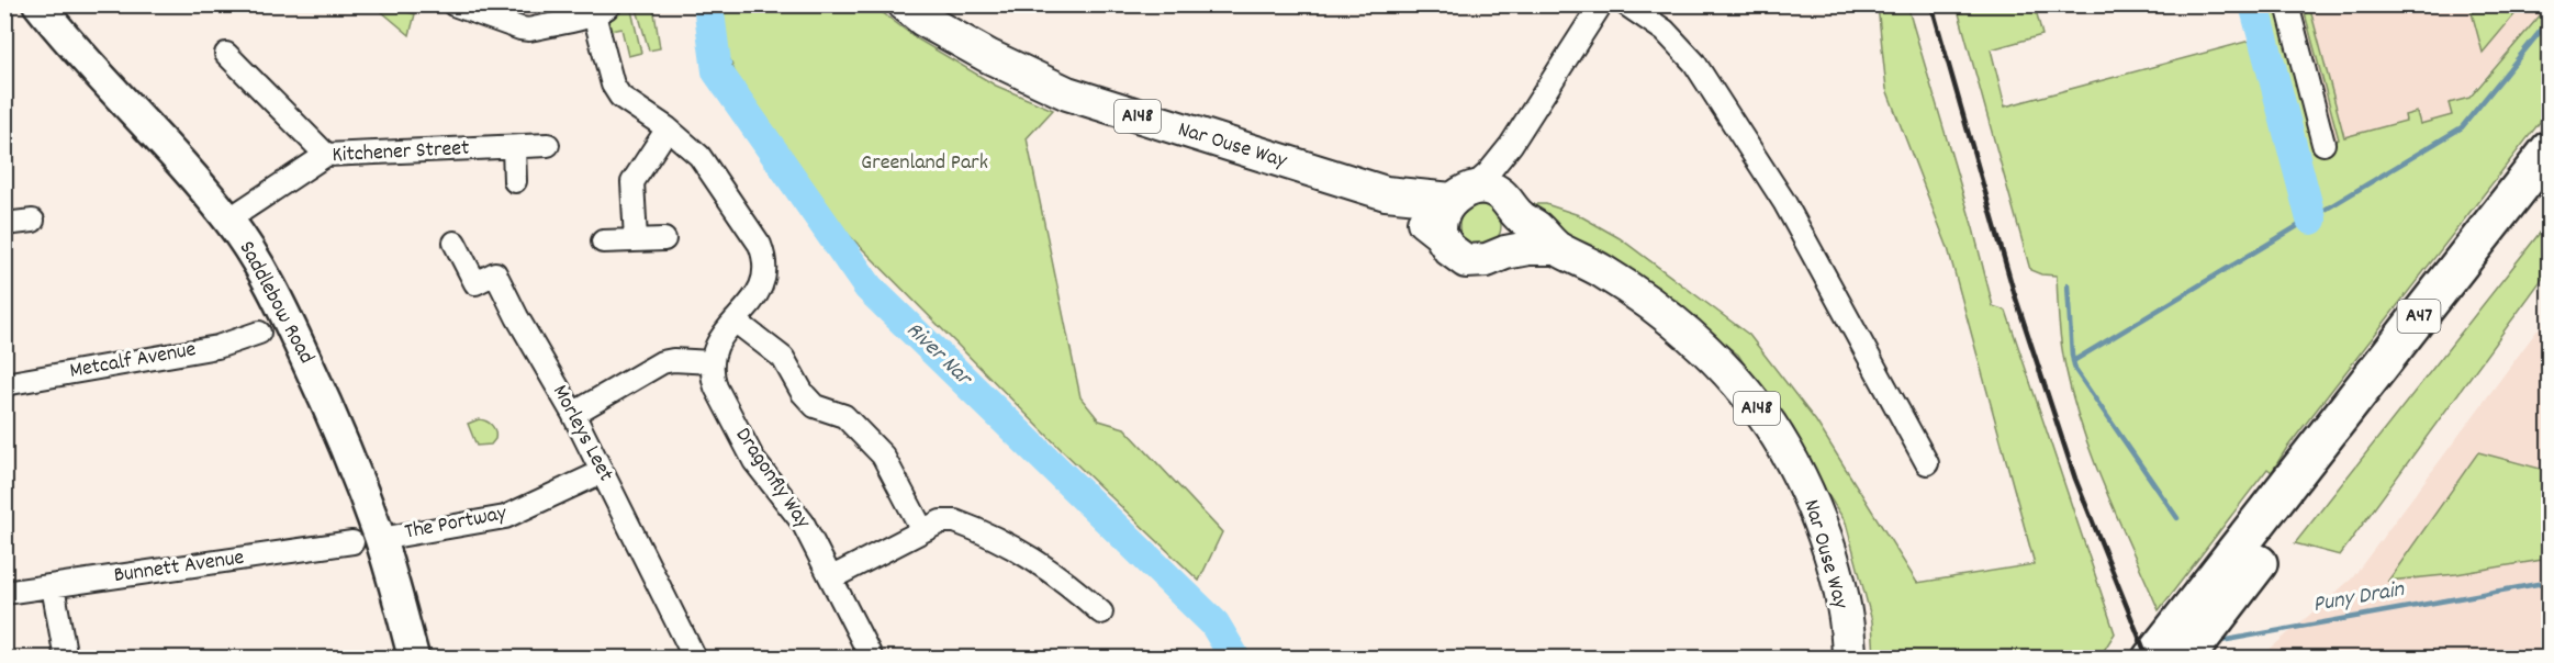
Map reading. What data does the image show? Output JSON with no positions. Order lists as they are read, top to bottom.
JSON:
{
  "streets": {
    "highway": ["A47"],
    "main road": ["A148", "Nar Ouse Way"],
    "street": [
      "Kitchener Street",
      "Saddlebow Road",
      "Metcalf Avenue",
      "Morleys Leet",
      "Dragonfly Way",
      "The Portway",
      "Bunnett Avenue"
    ]
  },
  "crossings": [
    ["Kitchener Street", "Saddlebow Road"],
    ["Saddlebow Road", "The Portway"],
    ["Saddlebow Road", "Bunnett Avenue"],
    ["Morleys Leet", "The Portway"],
    ["The Portway", "Bunnett Avenue"]
  ],
  "water": ["River Nar", "Puny Drain"],
  "parks": ["Greenland Park"]
}
